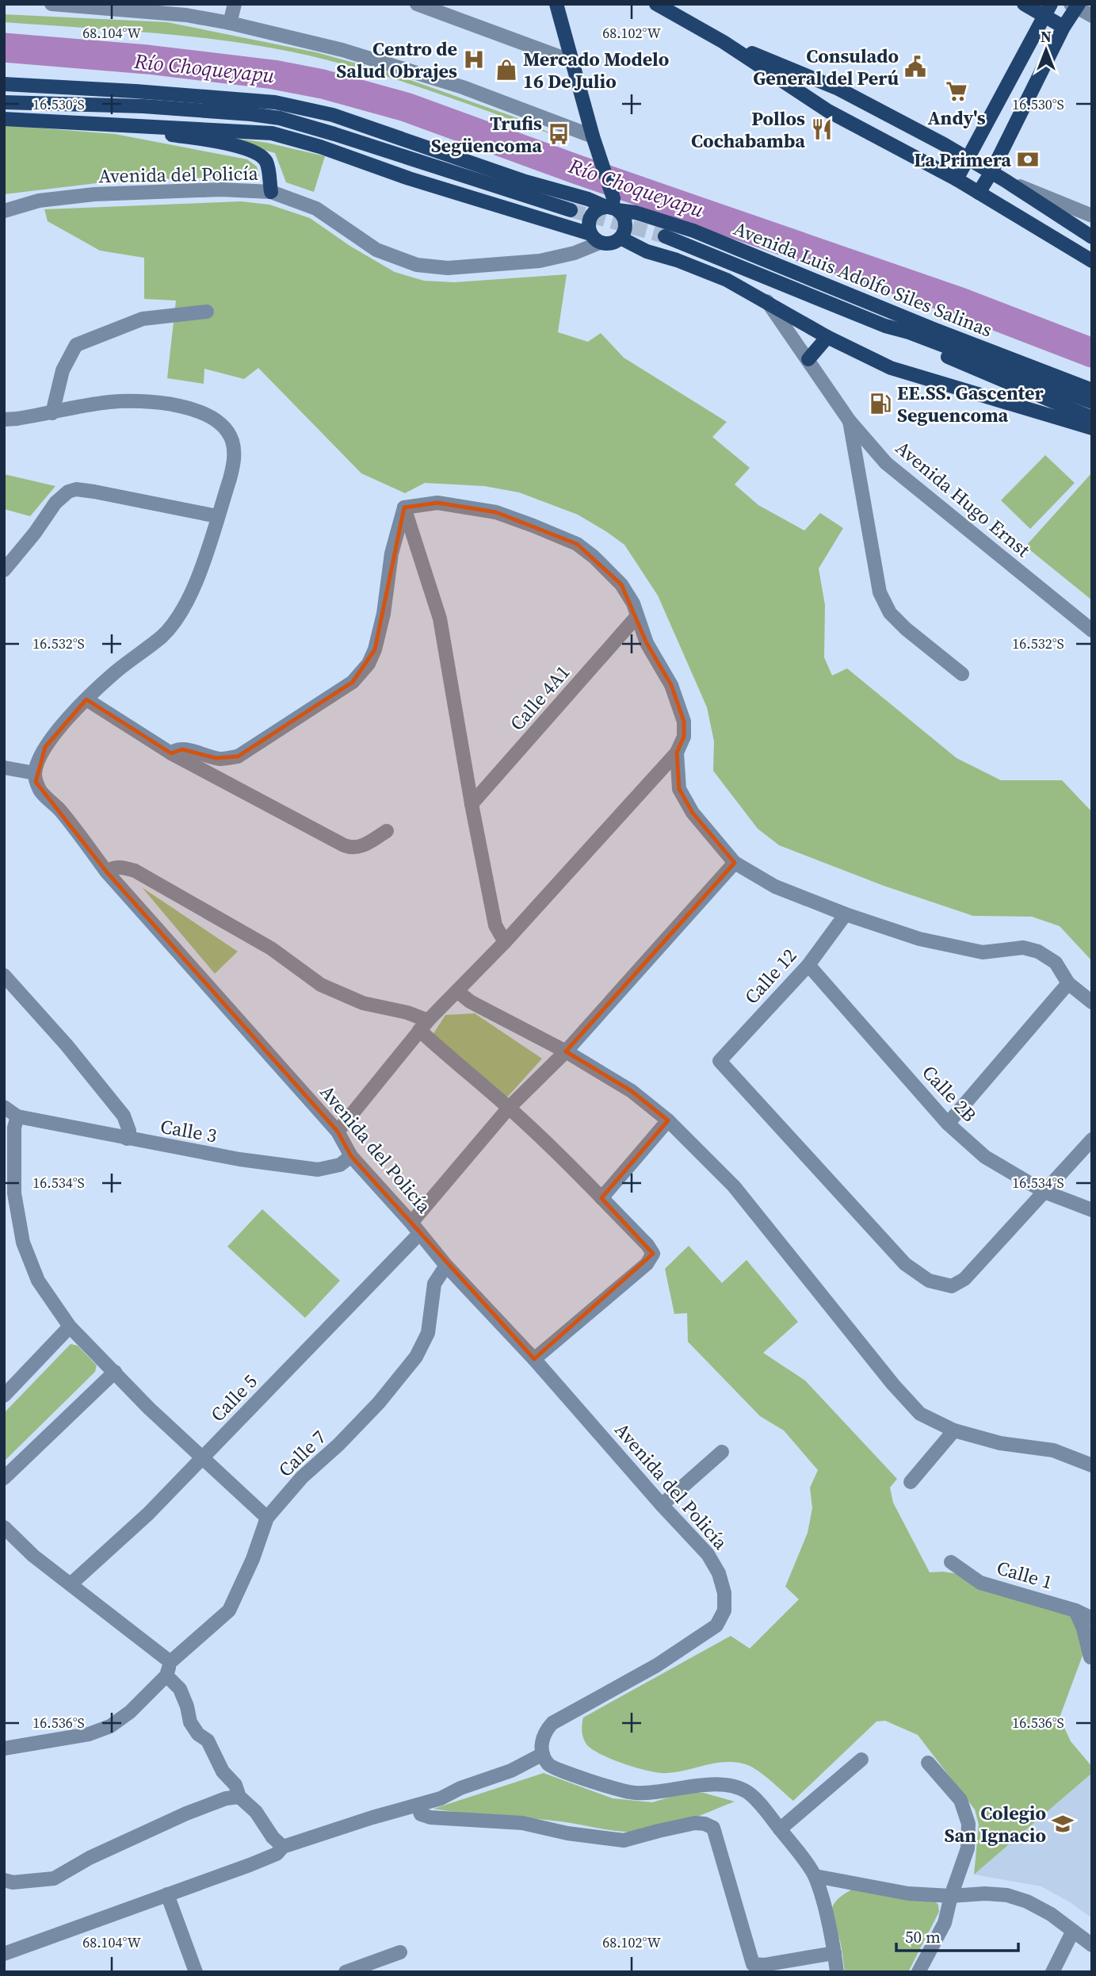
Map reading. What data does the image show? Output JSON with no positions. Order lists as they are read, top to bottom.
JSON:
{
  "streets": {
    "main road": ["Avenida Luis Adolfo Siles Salinas"],
    "street": [
      "Avenida del Policía",
      "Avenida Hugo Ernst",
      "Calle 4A1",
      "Calle 12",
      "Calle 2B",
      "Calle 3",
      "Calle 5",
      "Calle 7",
      "Calle 1"
    ]
  },
  "crossings": [
    ["Avenida del Policía", "Avenida Luis Adolfo Siles Salinas"],
    ["Avenida del Policía", "Calle 3"],
    ["Avenida del Policía", "Calle 5"],
    ["Avenida del Policía", "Calle 7"],
    ["Calle 12", "Calle 2B"]
  ],
  "water": ["Río Choqueyapu"],
  "places": {
    "hospital": ["Centro de Salud Obrajes"],
    "public building": ["Consulado General del Perú"],
    "shop": ["Mercado Modelo 16 De Julio"],
    "supermarket": ["Andy's"],
    "restaurant": ["Pollos Cochabamba"],
    "bus stop": ["Trufis Següencoma"],
    "bank": ["La Primera"],
    "fuel station": ["EE.SS. Gascenter Seguencoma"],
    "school or university": ["Colegio San Ignacio"]
  },
  "scale_bar": "50 m",
  "north": "top",
  "coordinates": [
    "68.104°W",
    "68.102°W",
    "16.530°S",
    "16.532°S",
    "16.534°S",
    "16.536°S"
  ]
}
